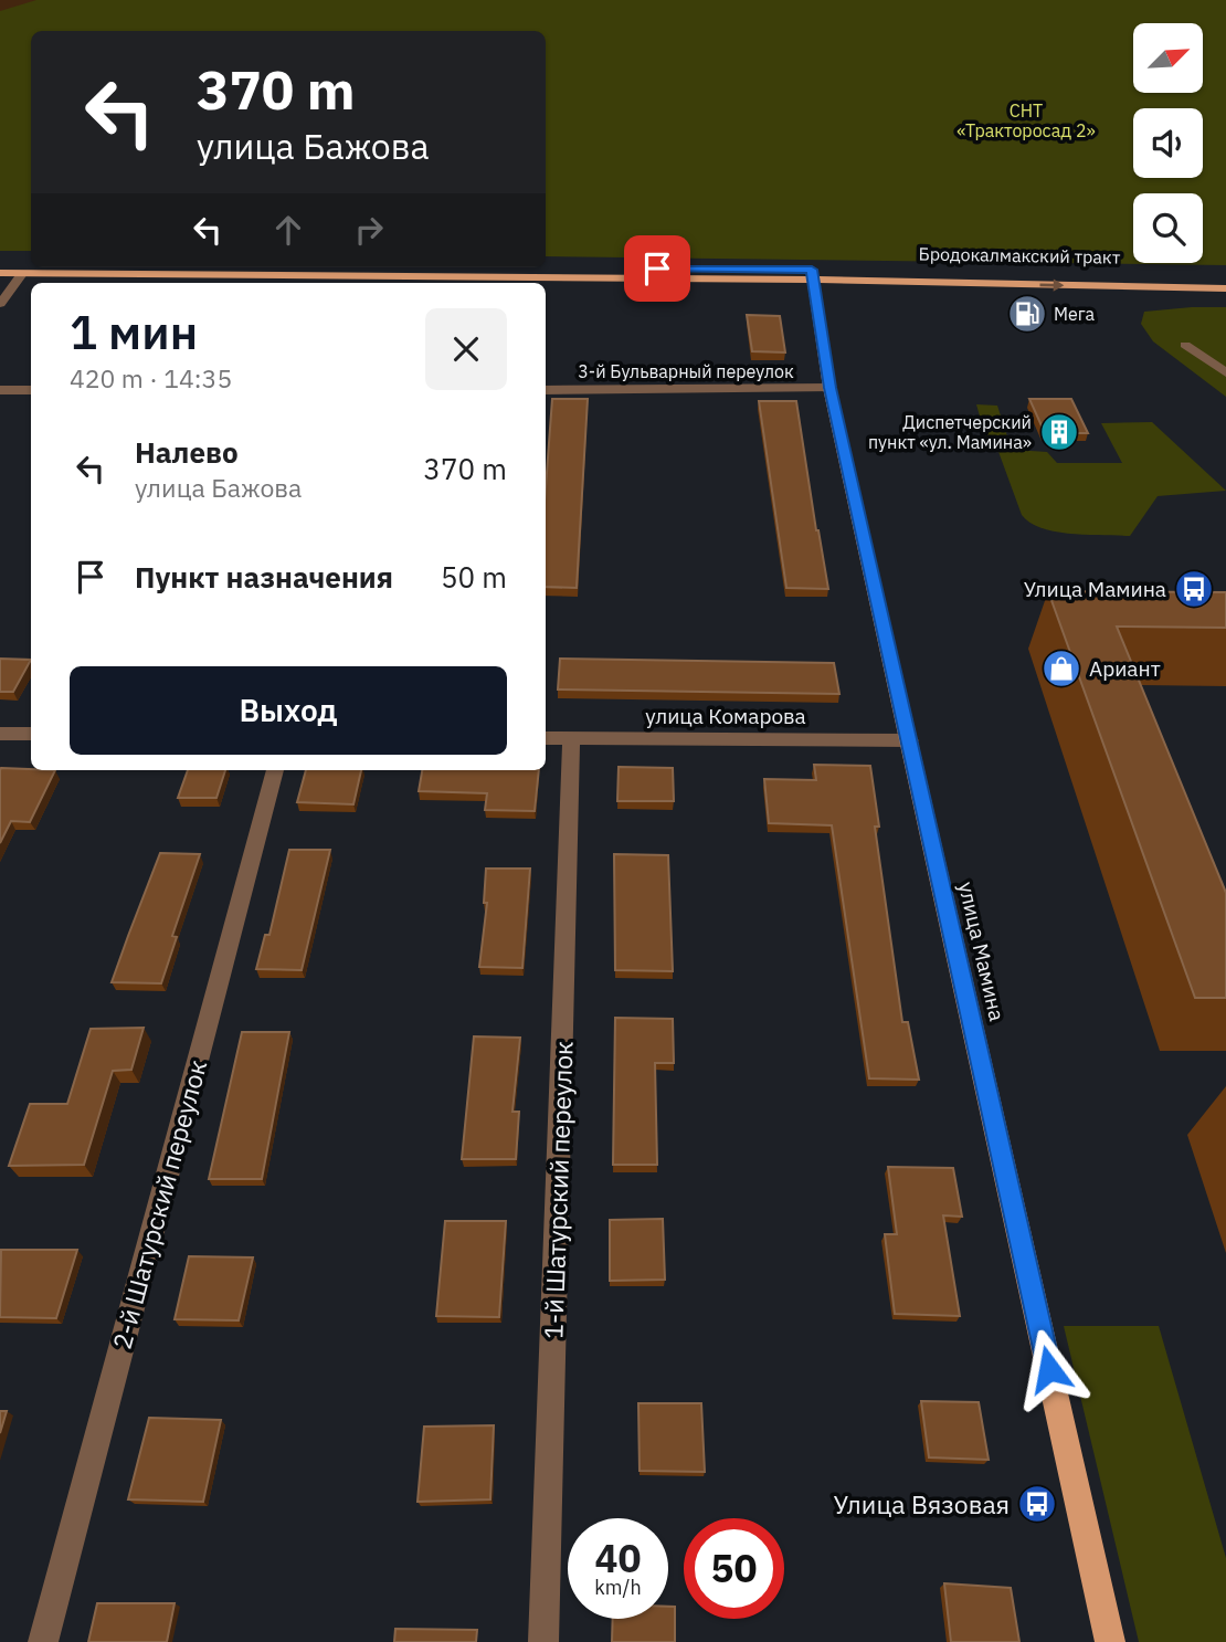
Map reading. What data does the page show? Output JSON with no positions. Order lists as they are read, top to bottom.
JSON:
{
  "streets": {
    "main road": ["Бродокалмакский тракт", "улица Мамина"],
    "street": [
      "3-й Бульварный переулок",
      "улица Комарова",
      "1-й Шатурский переулок",
      "2-й Шатурский переулок"
    ]
  },
  "crossings": [
    ["Бродокалмакский тракт", "улица Мамина"],
    ["3-й Бульварный переулок", "улица Мамина"],
    ["улица Комарова", "улица Мамина"],
    ["улица Комарова", "1-й Шатурский переулок"]
  ],
  "parks": ["СНТ «Тракторосад 2»"],
  "places": {
    "fuel station": ["Мега"],
    "building": ["Диспетчерский пункт «ул. Мамина»"],
    "bus stop": ["Улица Мамина", "Улица Вязовая"],
    "shop": ["Ариант"]
  },
  "north": "top right",
  "page": {
    "turn": ["370 m", "улица Бажова"],
    "heading": ["1 мин", "420 m · 14:35"],
    "list": [
      {
        "name": "Налево",
        "note": "улица Бажова",
        "value": "370 m"
      },
      {
        "name": "Пункт назначения",
        "value": "50 m"
      }
    ],
    "buttons": "Выход",
    "speed": "40 km/h",
    "limit": "50"
  }
}
